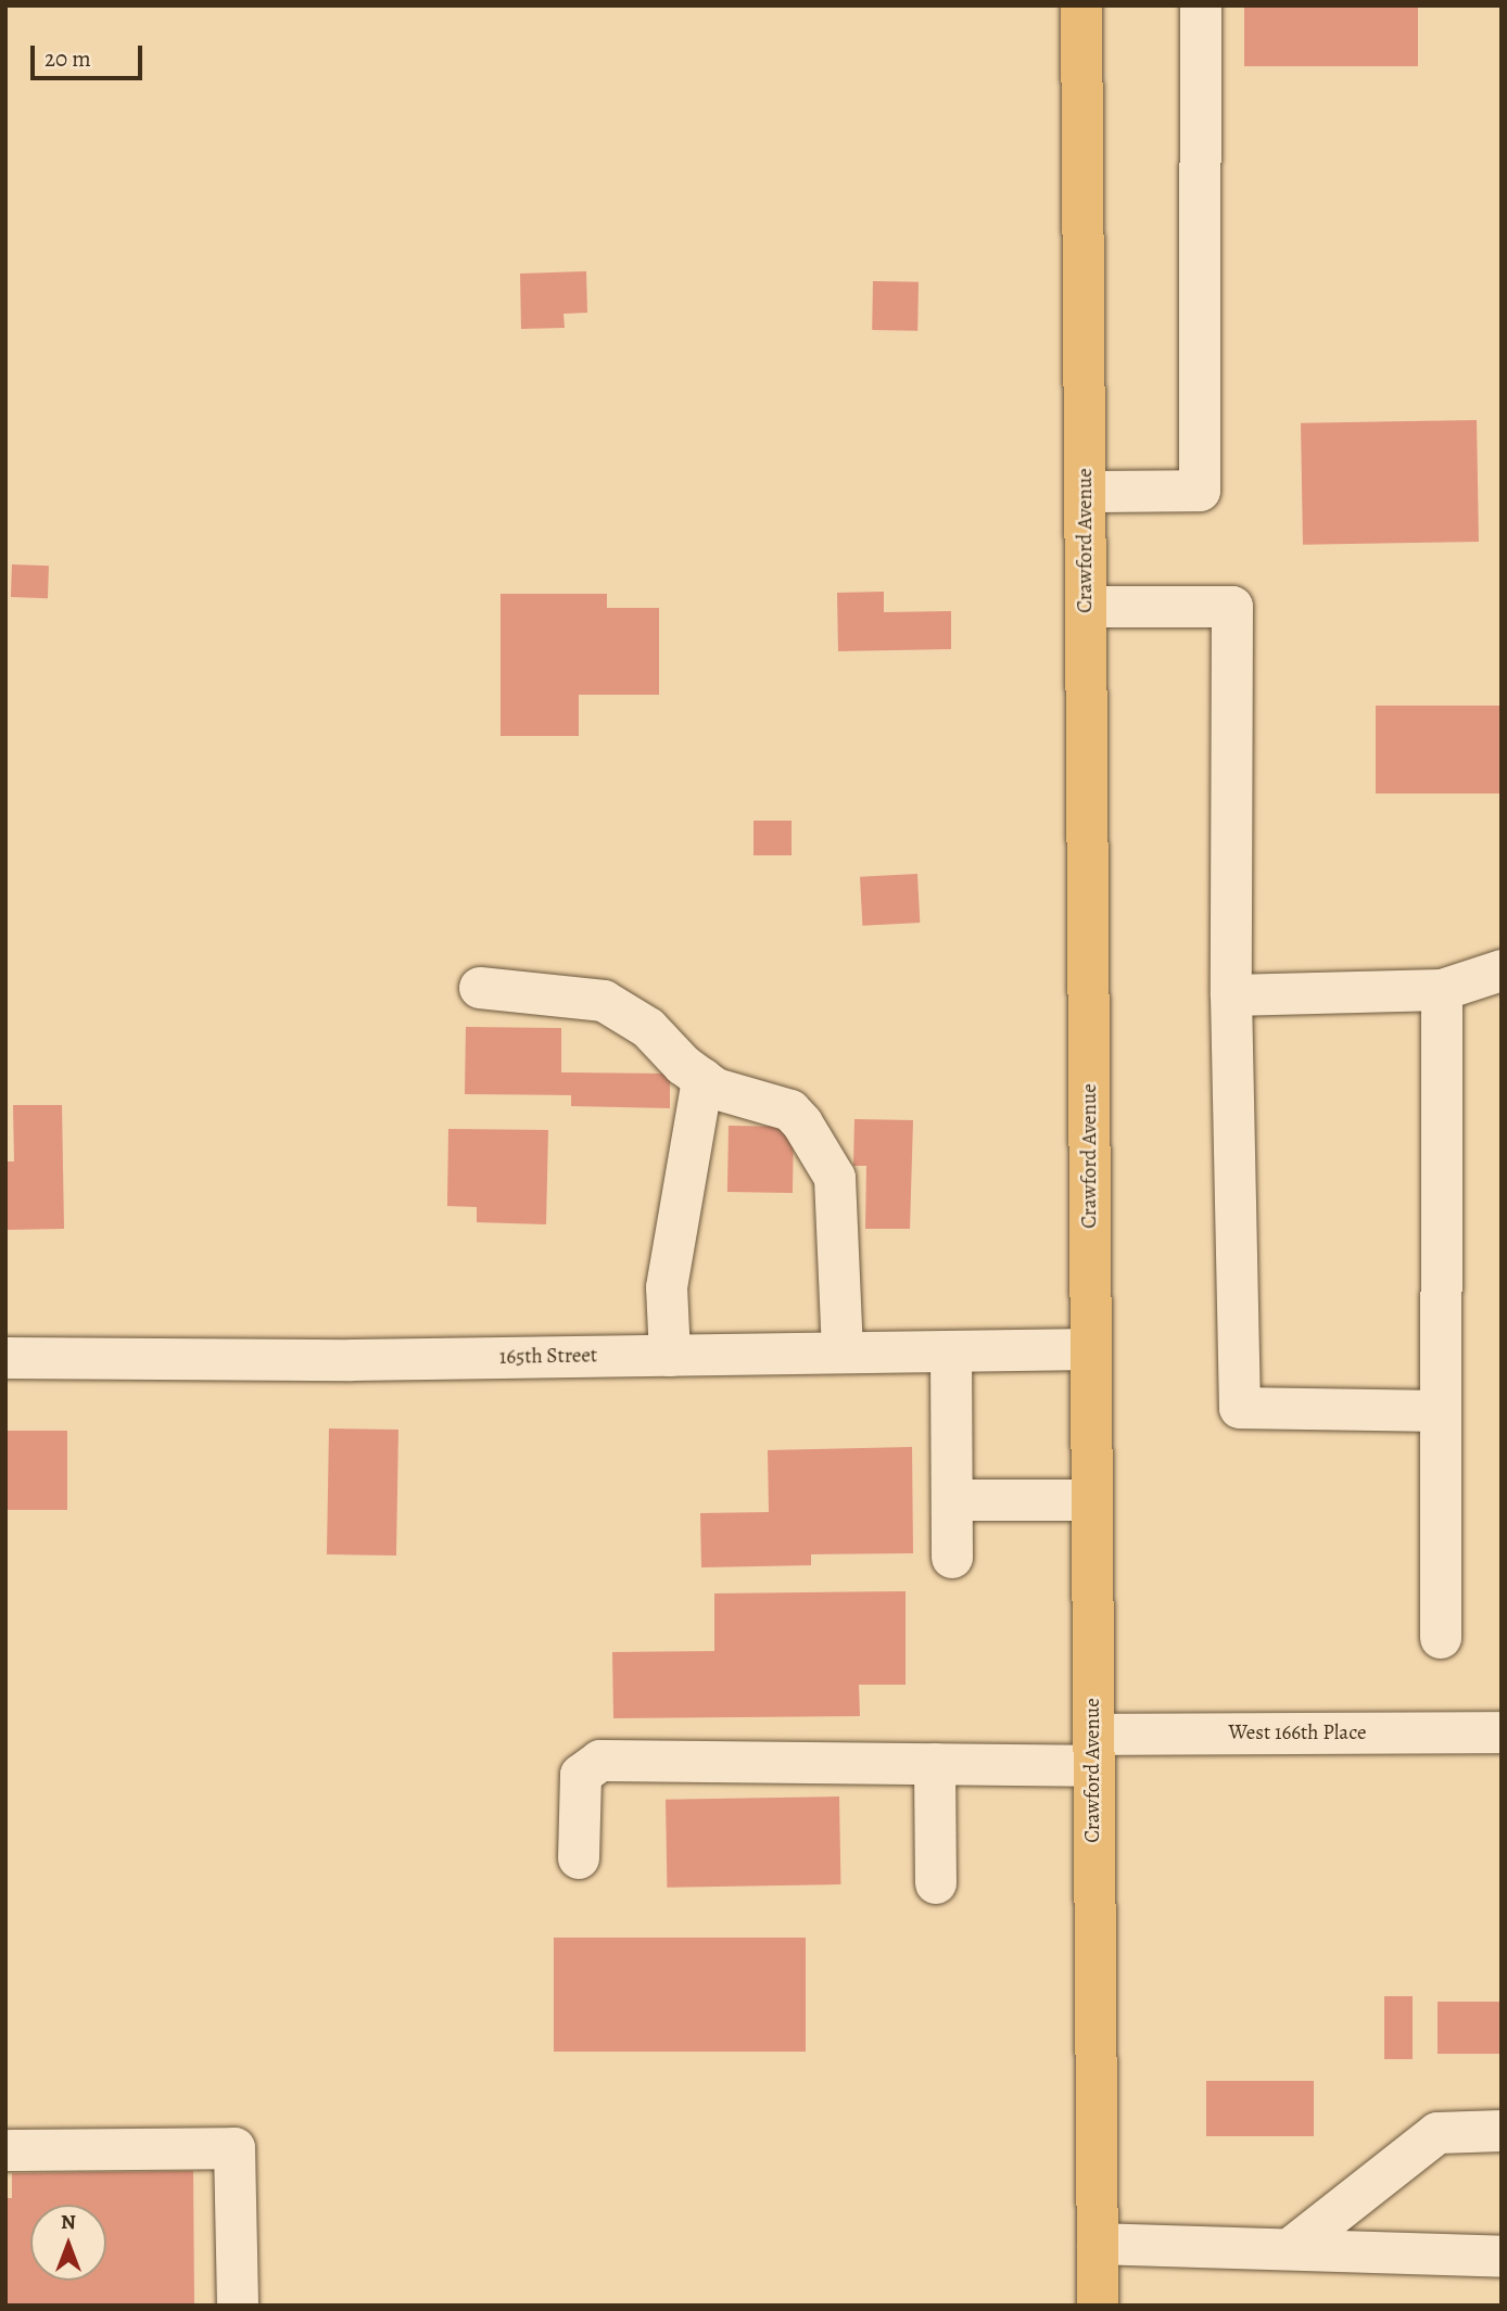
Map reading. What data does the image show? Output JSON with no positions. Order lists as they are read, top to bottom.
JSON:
{
  "streets": {
    "main road": ["Crawford Avenue"],
    "street": ["165th Street", "West 166th Place"]
  },
  "crossings": [
    ["Crawford Avenue", "165th Street"],
    ["Crawford Avenue", "West 166th Place"]
  ],
  "scale_bar": "20 m",
  "north": "top"
}
